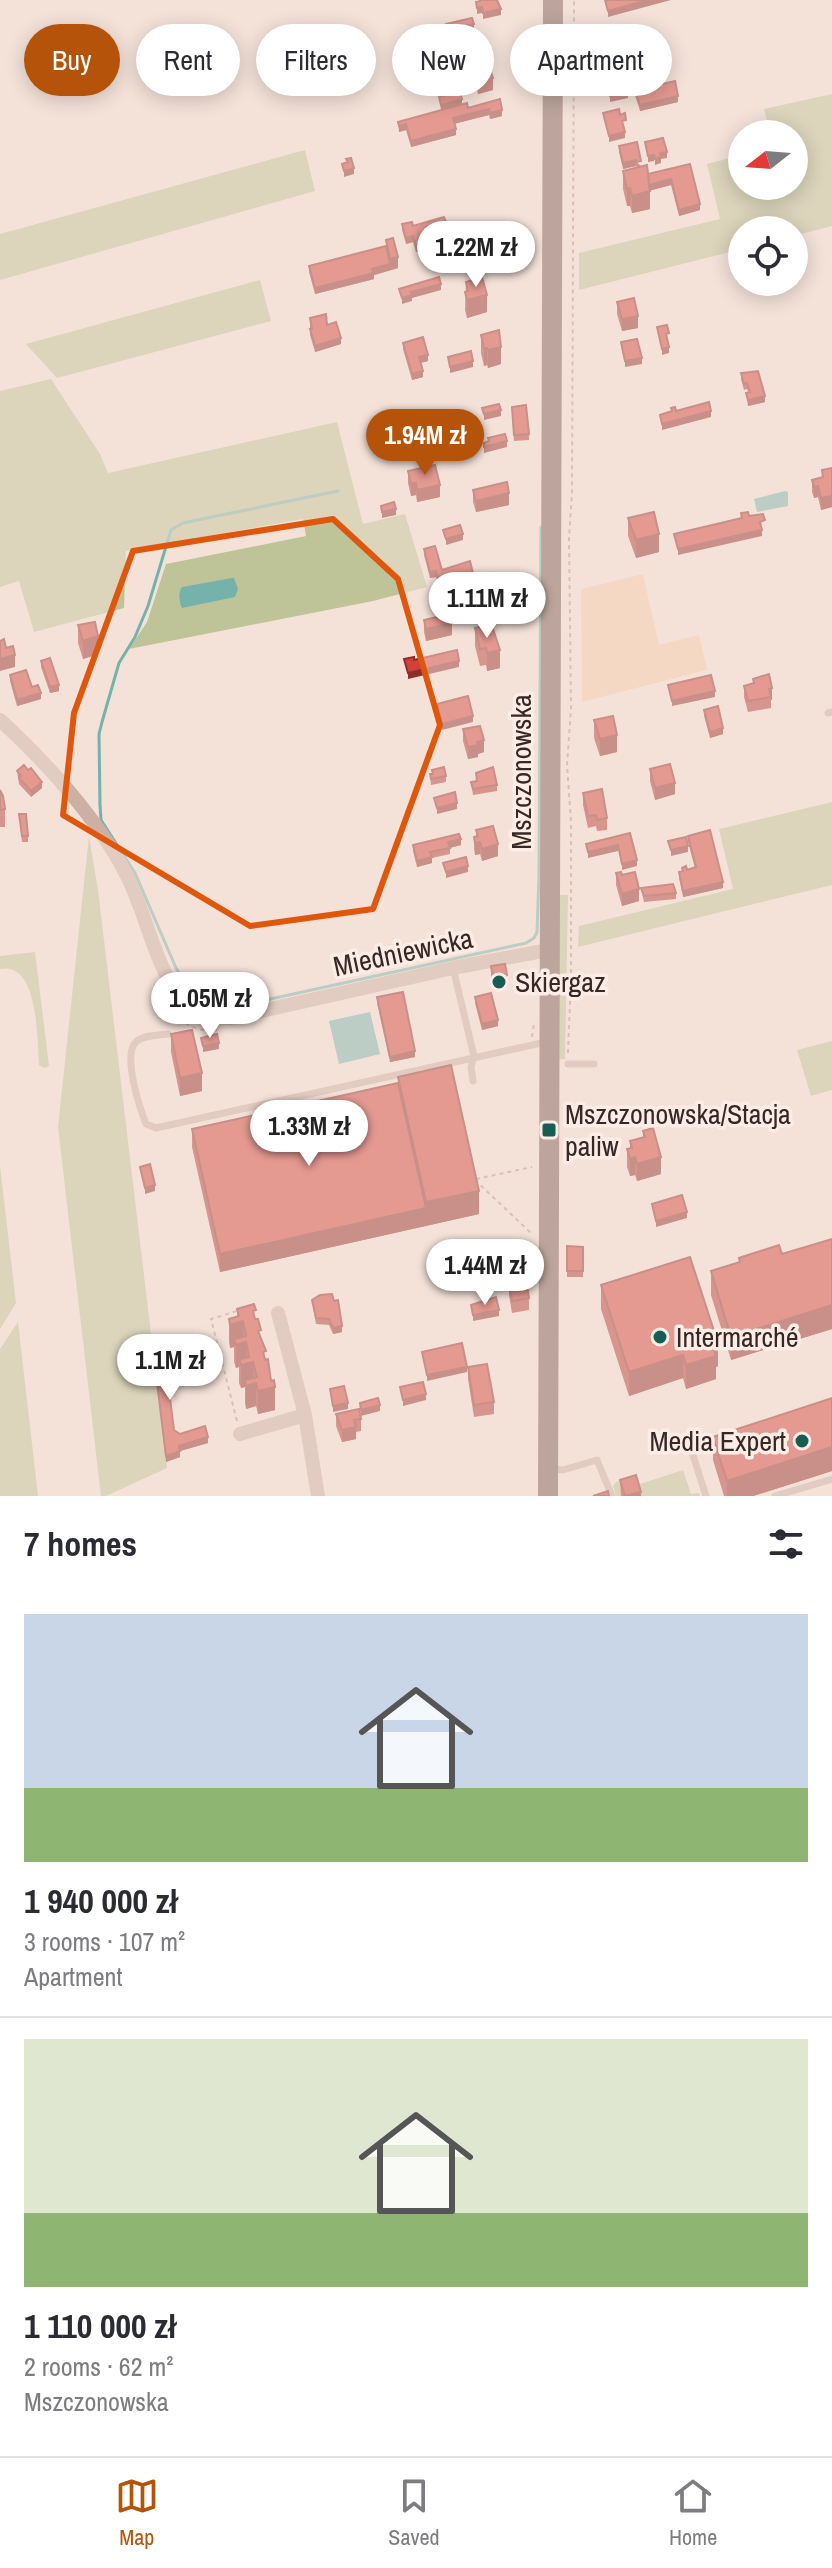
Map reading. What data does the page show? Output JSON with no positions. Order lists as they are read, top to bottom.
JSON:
{
  "streets": {
    "main road": ["Mszczonowska"],
    "street": ["Miedniewicka"]
  },
  "crossings": [
    ["Mszczonowska", "Miedniewicka"]
  ],
  "places": {
    "other": ["Skiergaz", "Intermarché", "Media Expert"],
    "transit": ["Mszczonowska/Stacja paliw"]
  },
  "north": "left",
  "page": {
    "chip": [
      "Buy",
      "Rent",
      "Filters",
      "New",
      "Apartment"
    ],
    "price": [
      "1.22M zł",
      "1.94M zł",
      "1.11M zł",
      "1.05M zł",
      "1.33M zł",
      "1.44M zł",
      "1.1M zł"
    ],
    "heading": "7 homes",
    "list": [
      {
        "name": "1 940 000 zł",
        "note": "3 rooms · 107 m² · Apartment"
      },
      {
        "name": "1 110 000 zł",
        "note": "2 rooms · 62 m² · Mszczonowska"
      }
    ],
    "tabs": ["Map", "Saved", "Home"]
  }
}
